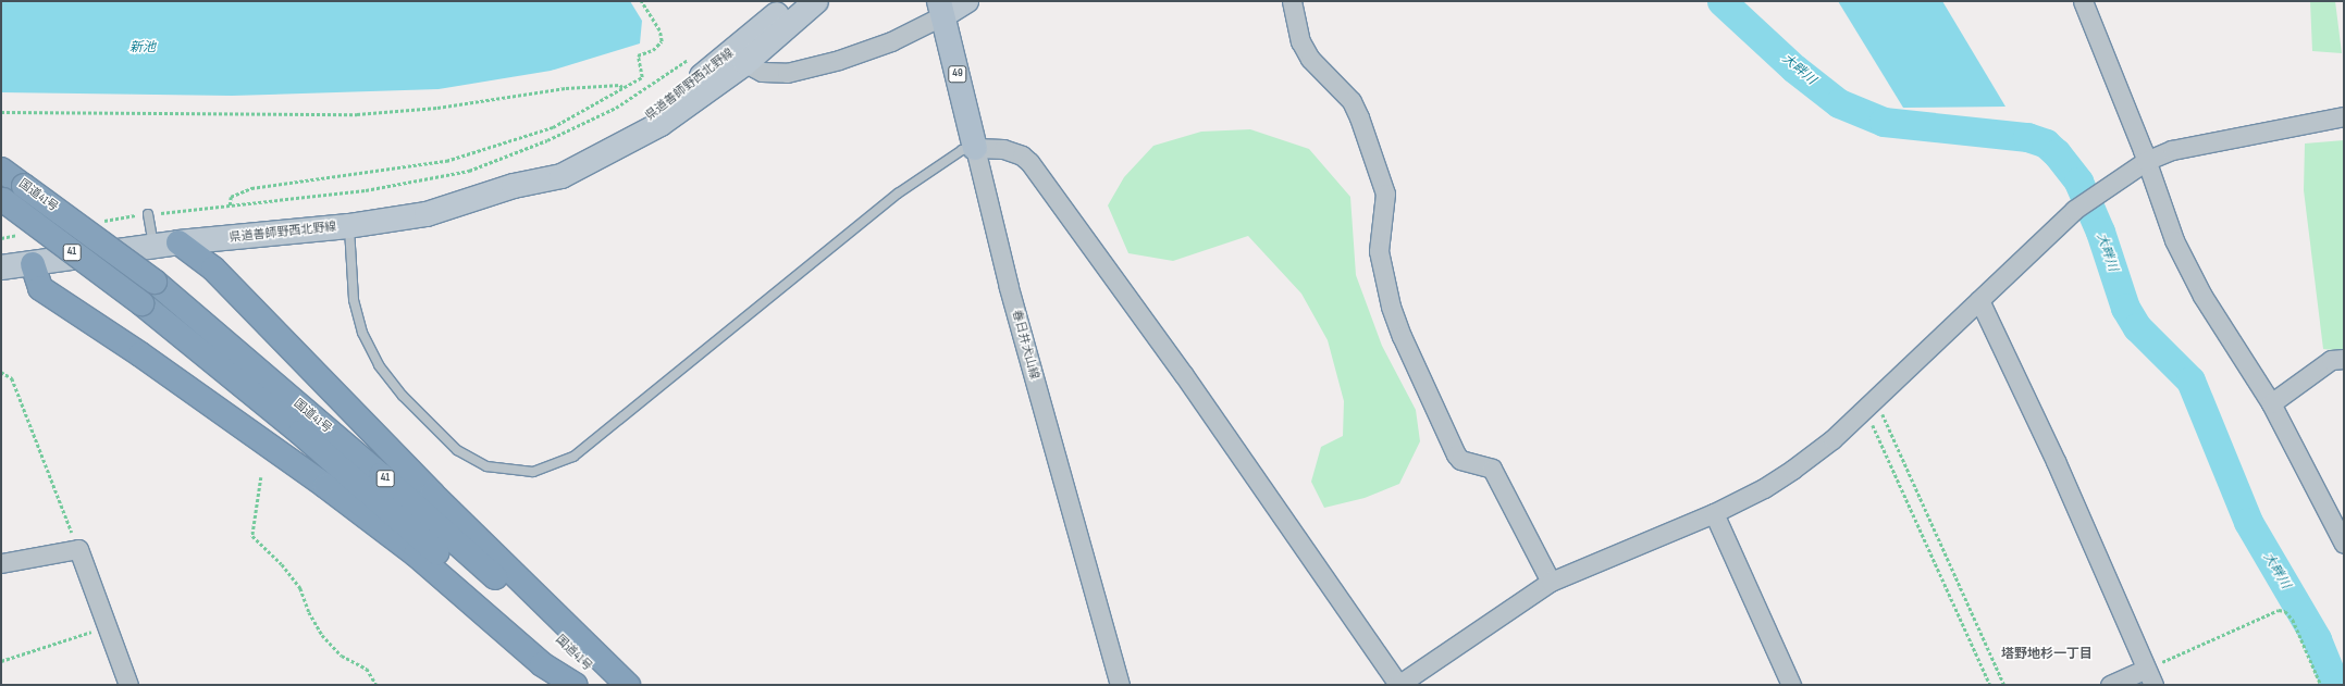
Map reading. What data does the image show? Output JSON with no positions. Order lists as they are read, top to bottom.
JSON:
{
  "streets": {
    "highway": ["国道41号", "41"],
    "main road": ["49", "県道善師野西北野線", "春日井犬山線"]
  },
  "crossings": [
    ["県道善師野西北野線", "春日井犬山線"]
  ],
  "districts": ["塔野地杉一丁目"],
  "water": ["新池", "大畔川"]
}
